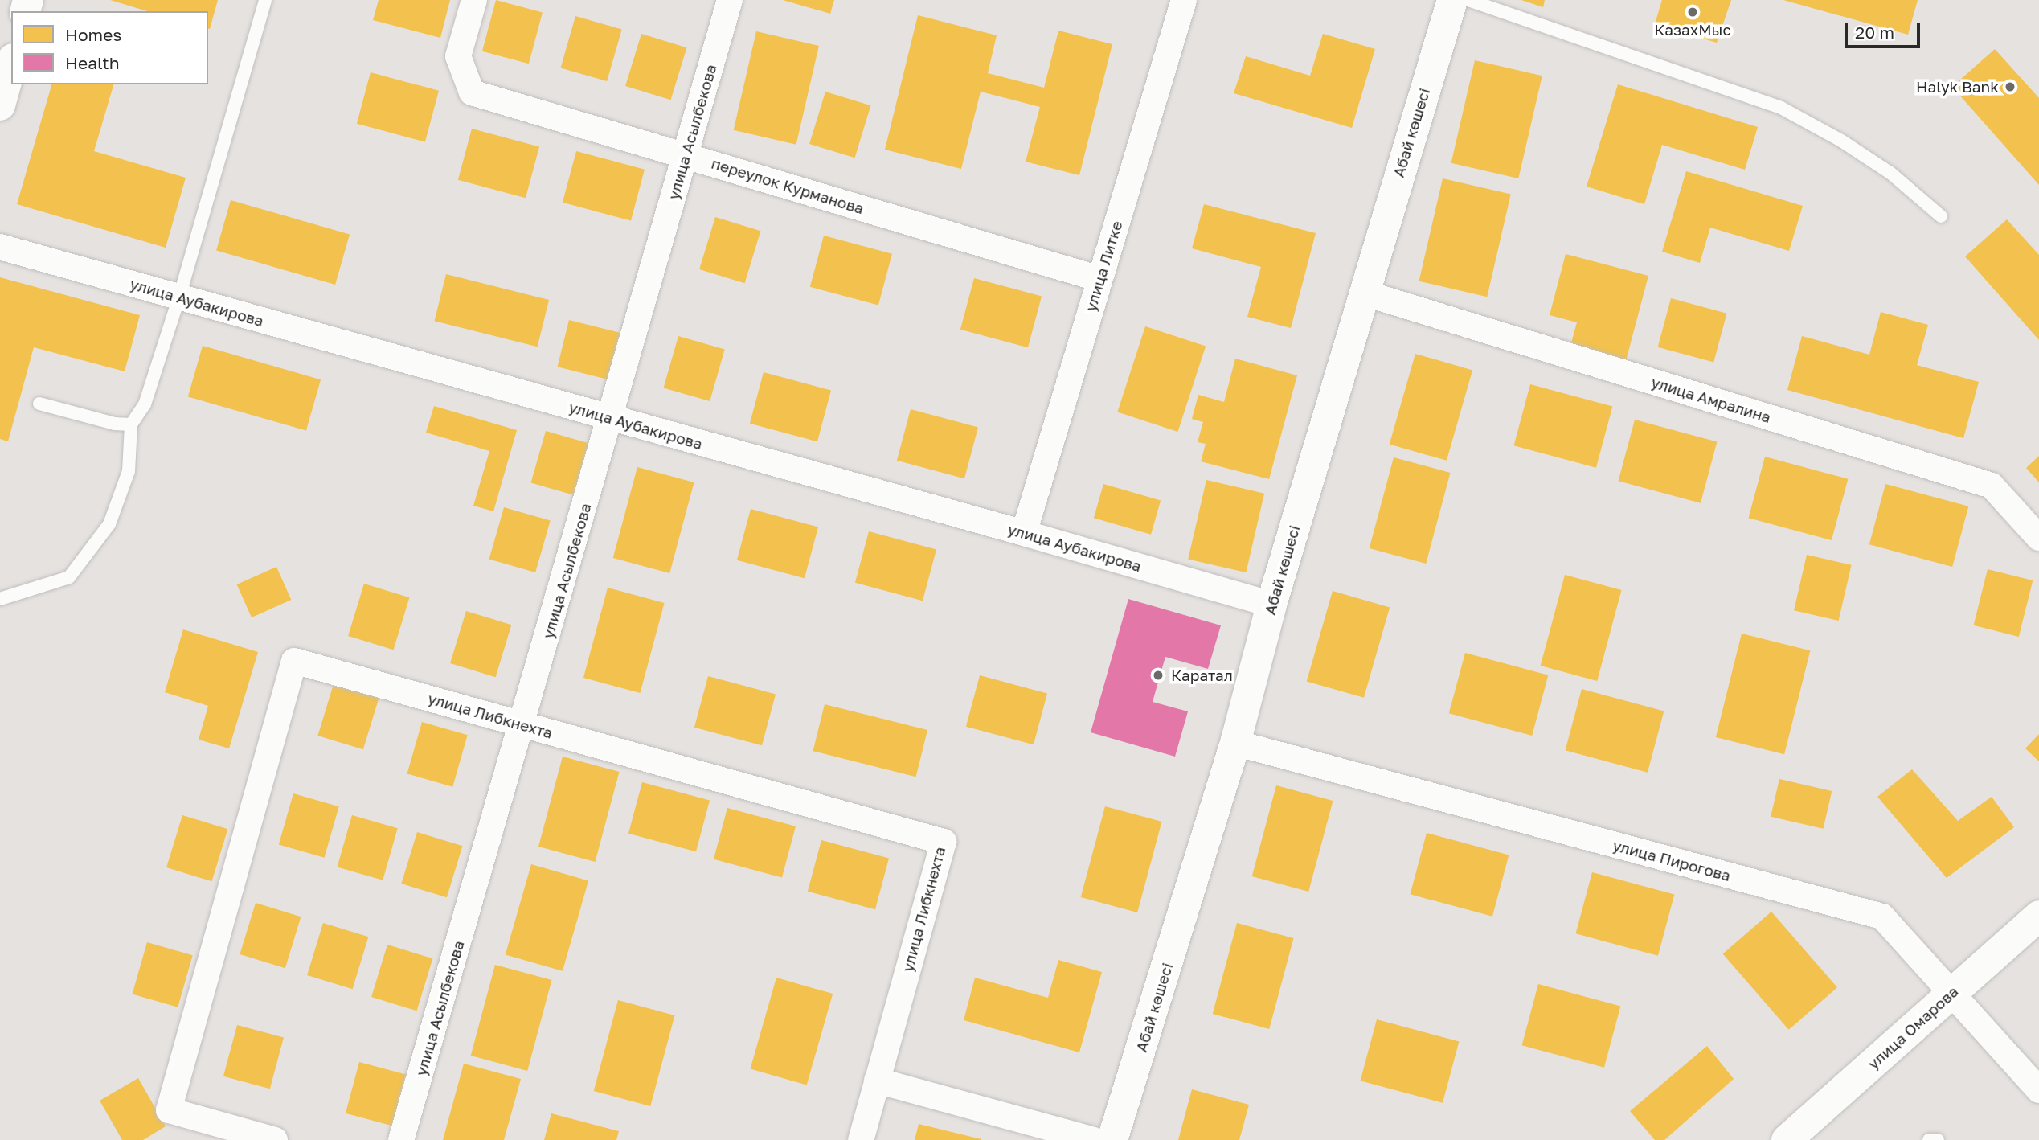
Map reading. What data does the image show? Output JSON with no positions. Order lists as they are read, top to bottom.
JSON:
{
  "streets": {
    "main road": ["Абай көшесі", "улица Омарова"],
    "street": [
      "улица Асылбекова",
      "переулок Курманова",
      "улица Литке",
      "улица Аубакирова",
      "улица Амралина",
      "улица Либкнехта",
      "улица Пирогова"
    ]
  },
  "crossings": [
    ["улица Асылбекова", "переулок Курманова"],
    ["улица Асылбекова", "улица Аубакирова"],
    ["улица Асылбекова", "улица Либкнехта"],
    ["Абай көшесі", "улица Аубакирова"],
    ["Абай көшесі", "улица Амралина"],
    ["Абай көшесі", "улица Пирогова"],
    ["переулок Курманова", "улица Литке"],
    ["улица Литке", "улица Аубакирова"],
    ["улица Пирогова", "улица Омарова"]
  ],
  "places": ["КазахМыс", "Halyk Bank", "Каратал"],
  "legend": ["Homes", "Health"],
  "scale_bar": "20 m"
}
